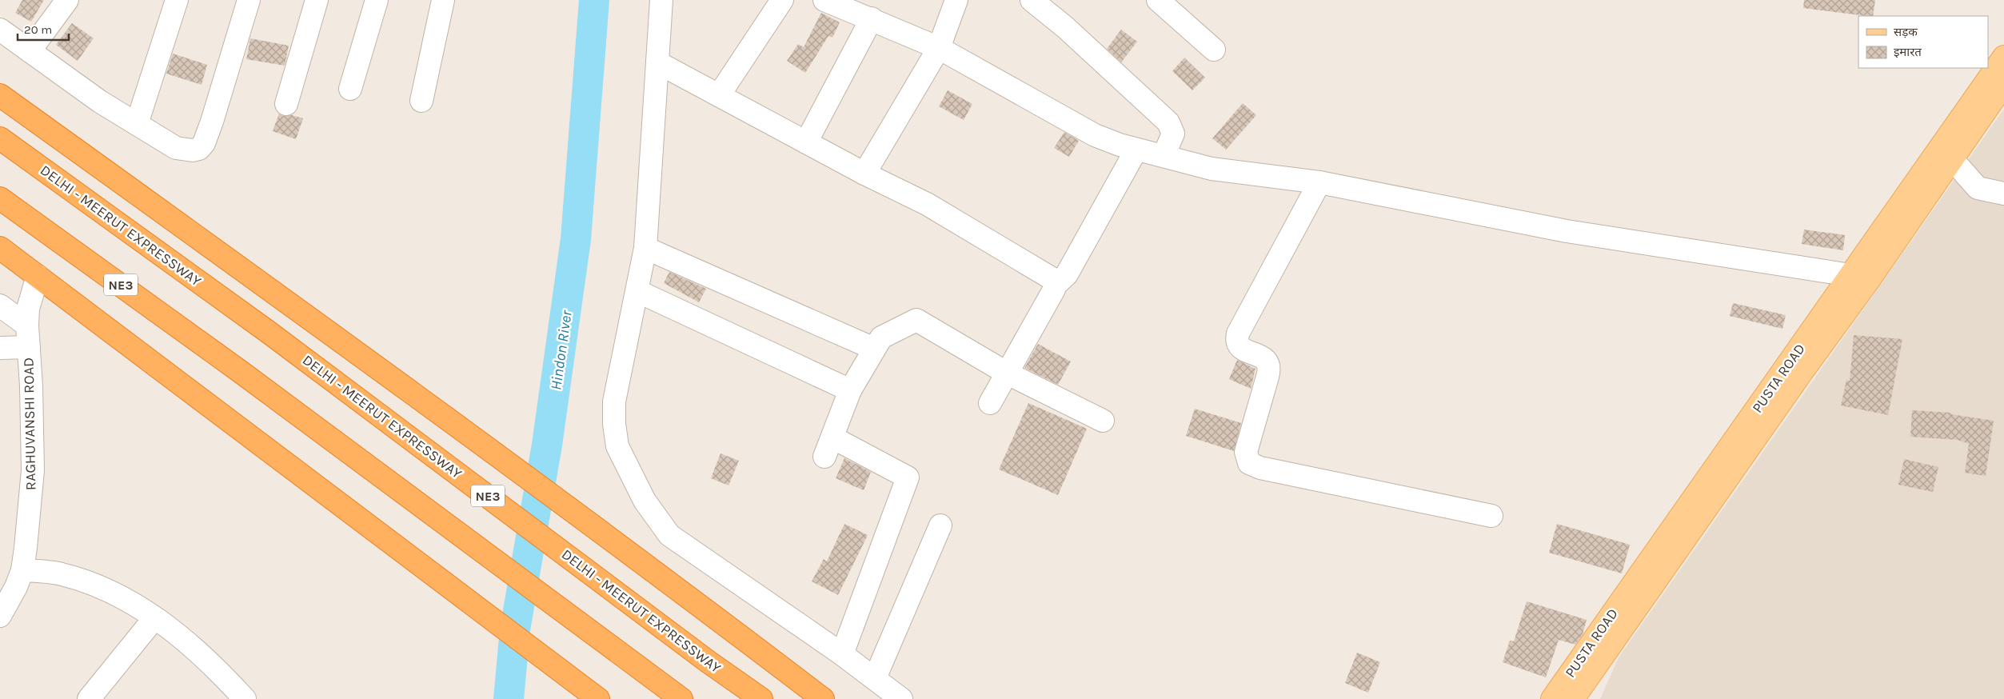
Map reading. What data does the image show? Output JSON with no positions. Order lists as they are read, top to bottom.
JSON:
{
  "streets": {
    "highway": ["DELHI - MEERUT EXPRESSWAY", "NE3"],
    "main road": ["PUSTA ROAD"],
    "street": ["RAGHUVANSHI ROAD"]
  },
  "water": ["Hindon River"],
  "legend": ["सड़क", "इमारत"],
  "scale_bar": "20 m"
}
